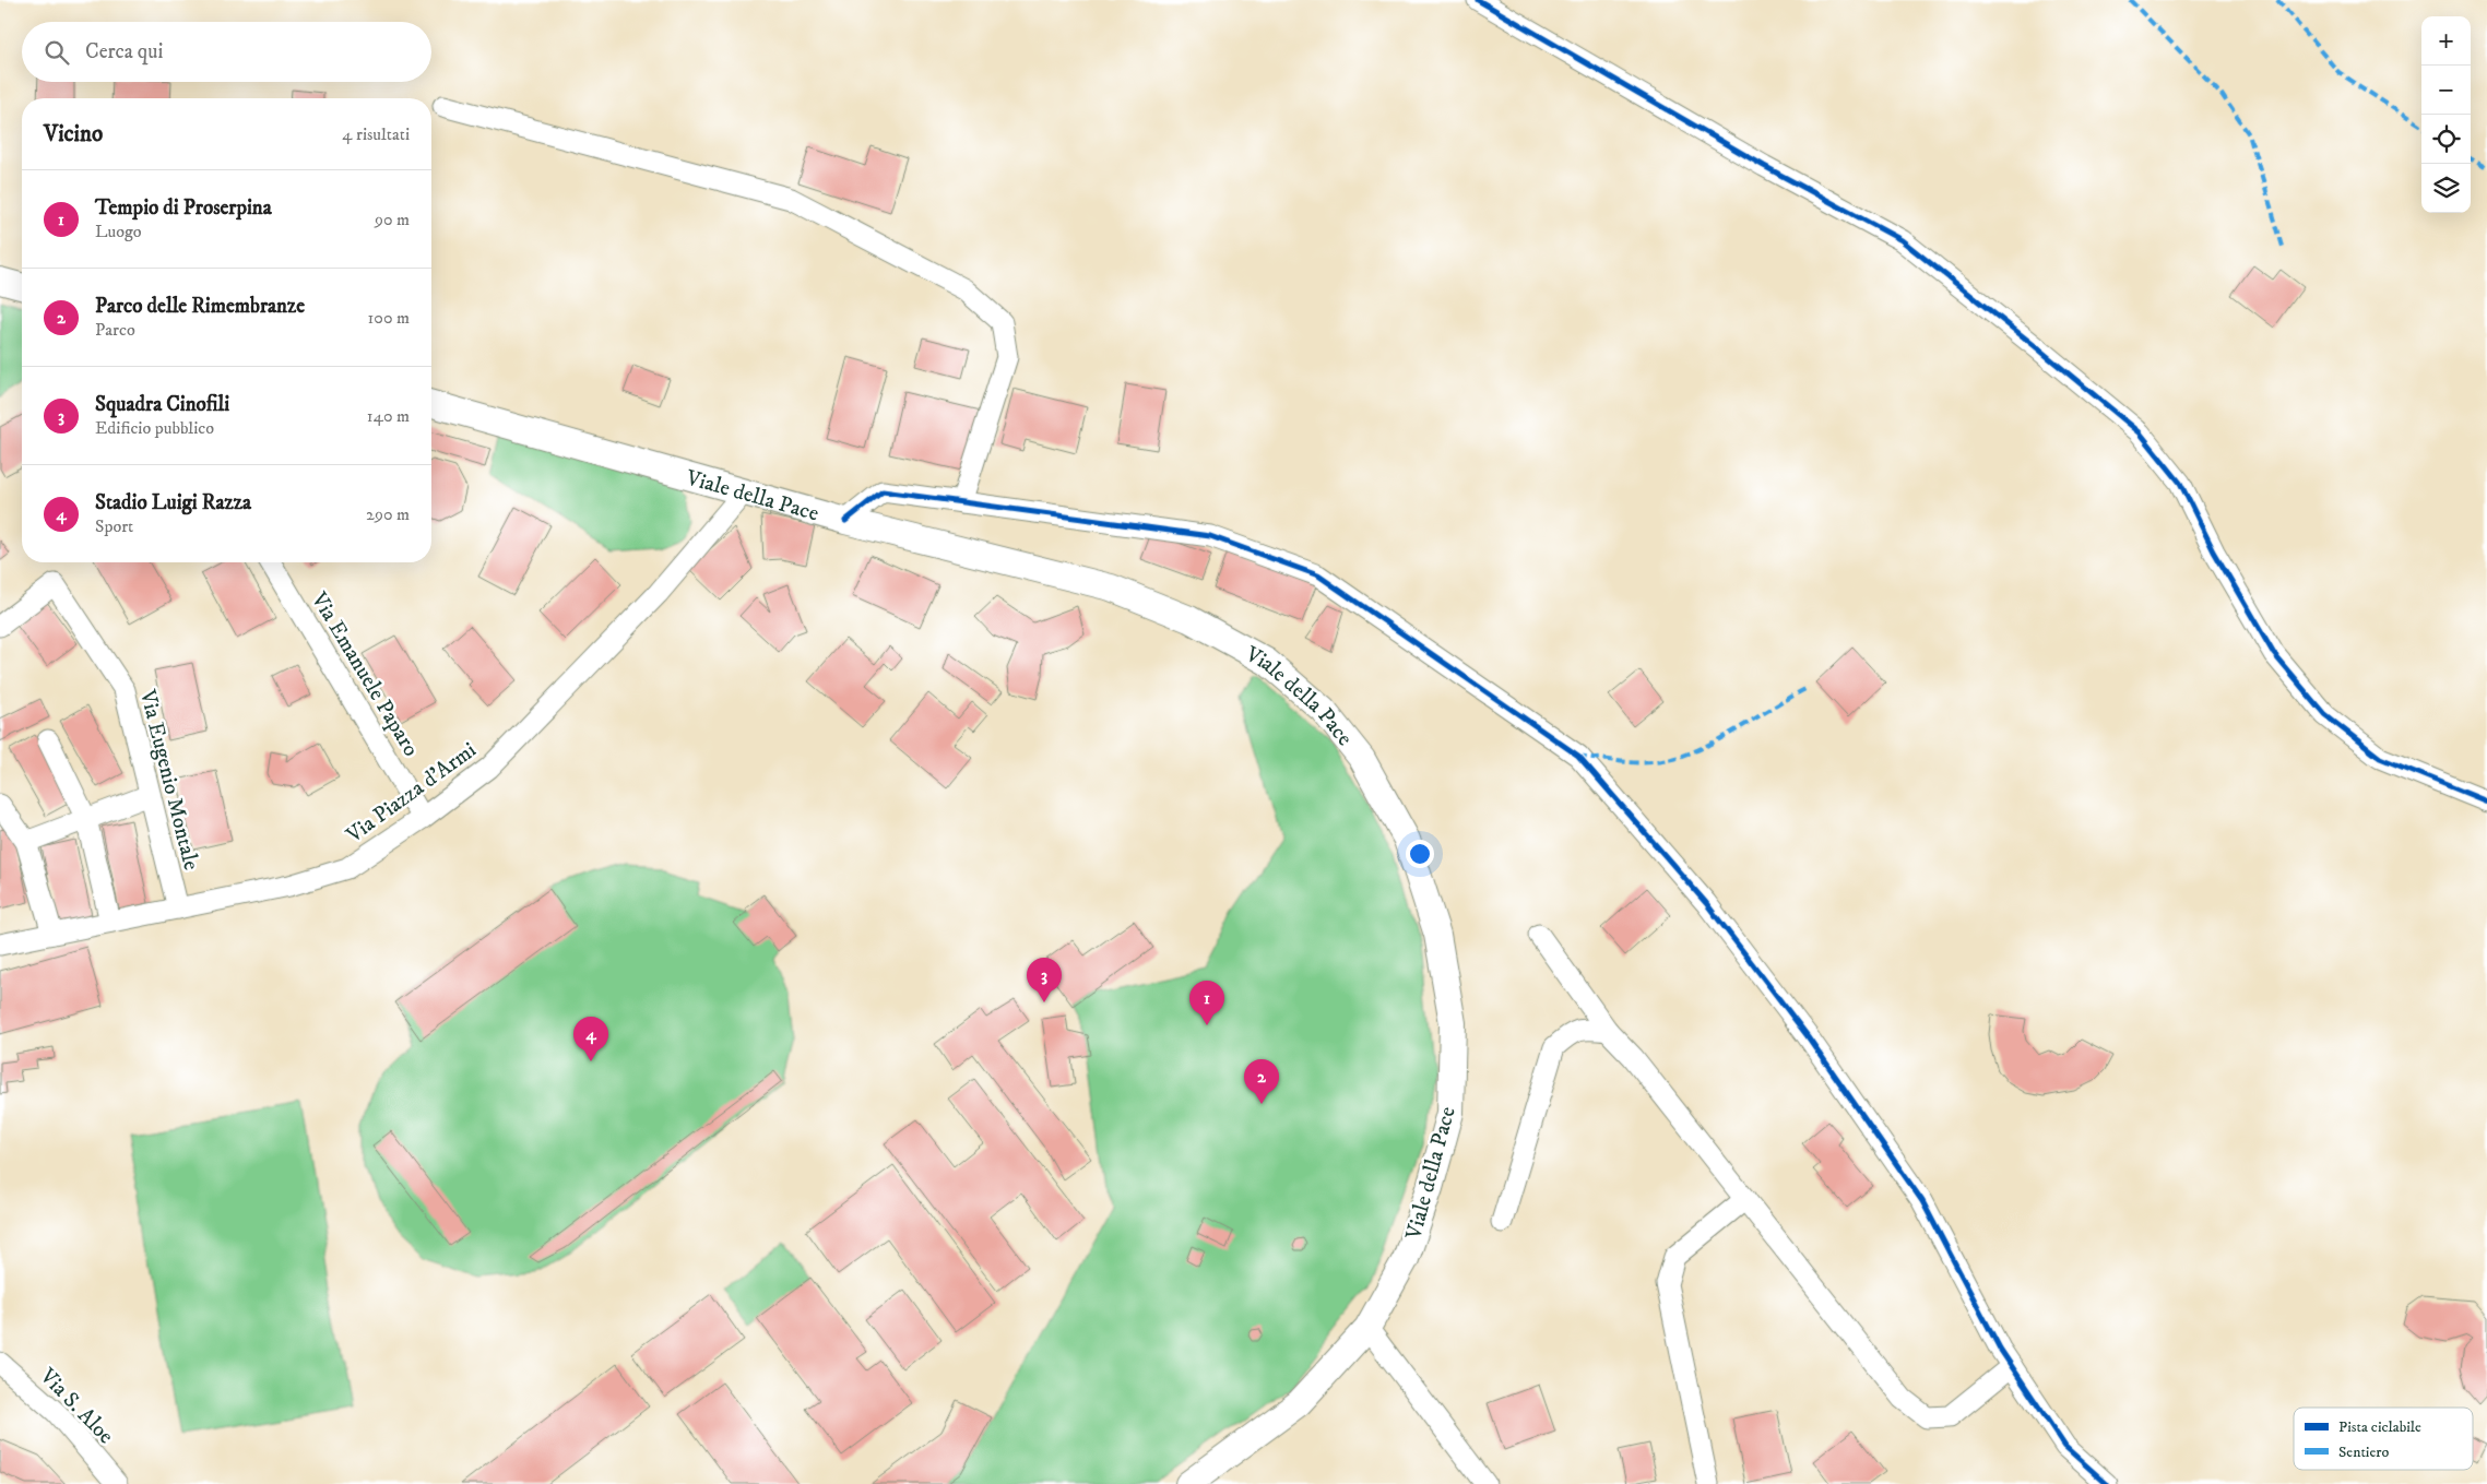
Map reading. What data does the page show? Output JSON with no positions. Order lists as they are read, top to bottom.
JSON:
{
  "streets": {
    "main road": ["Viale della Pace"],
    "street": [
      "Via Emanuele Paparo",
      "Via Eugenio Montale",
      "Via Piazza d'Armi",
      "Via S. Aloe"
    ]
  },
  "crossings": [
    ["Viale della Pace", "Via Piazza d'Armi"],
    ["Via Emanuele Paparo", "Via Piazza d'Armi"],
    ["Via Eugenio Montale", "Via Piazza d'Armi"]
  ],
  "legend": ["Pista ciclabile", "Sentiero"],
  "page": {
    "map_buttons": ["+", "−"],
    "search": "Cerca qui",
    "heading": ["Vicino", "4 risultati"],
    "list": [
      {
        "mark": "1",
        "name": "Tempio di Proserpina",
        "note": "Luogo",
        "value": "90 m"
      },
      {
        "mark": "2",
        "name": "Parco delle Rimembranze",
        "note": "Parco",
        "value": "100 m"
      },
      {
        "mark": "3",
        "name": "Squadra Cinofili",
        "note": "Edificio pubblico",
        "value": "140 m"
      },
      {
        "mark": "4",
        "name": "Stadio Luigi Razza",
        "note": "Sport",
        "value": "290 m"
      }
    ],
    "pins": [
      "3",
      "1",
      "4",
      "2"
    ]
  }
}
